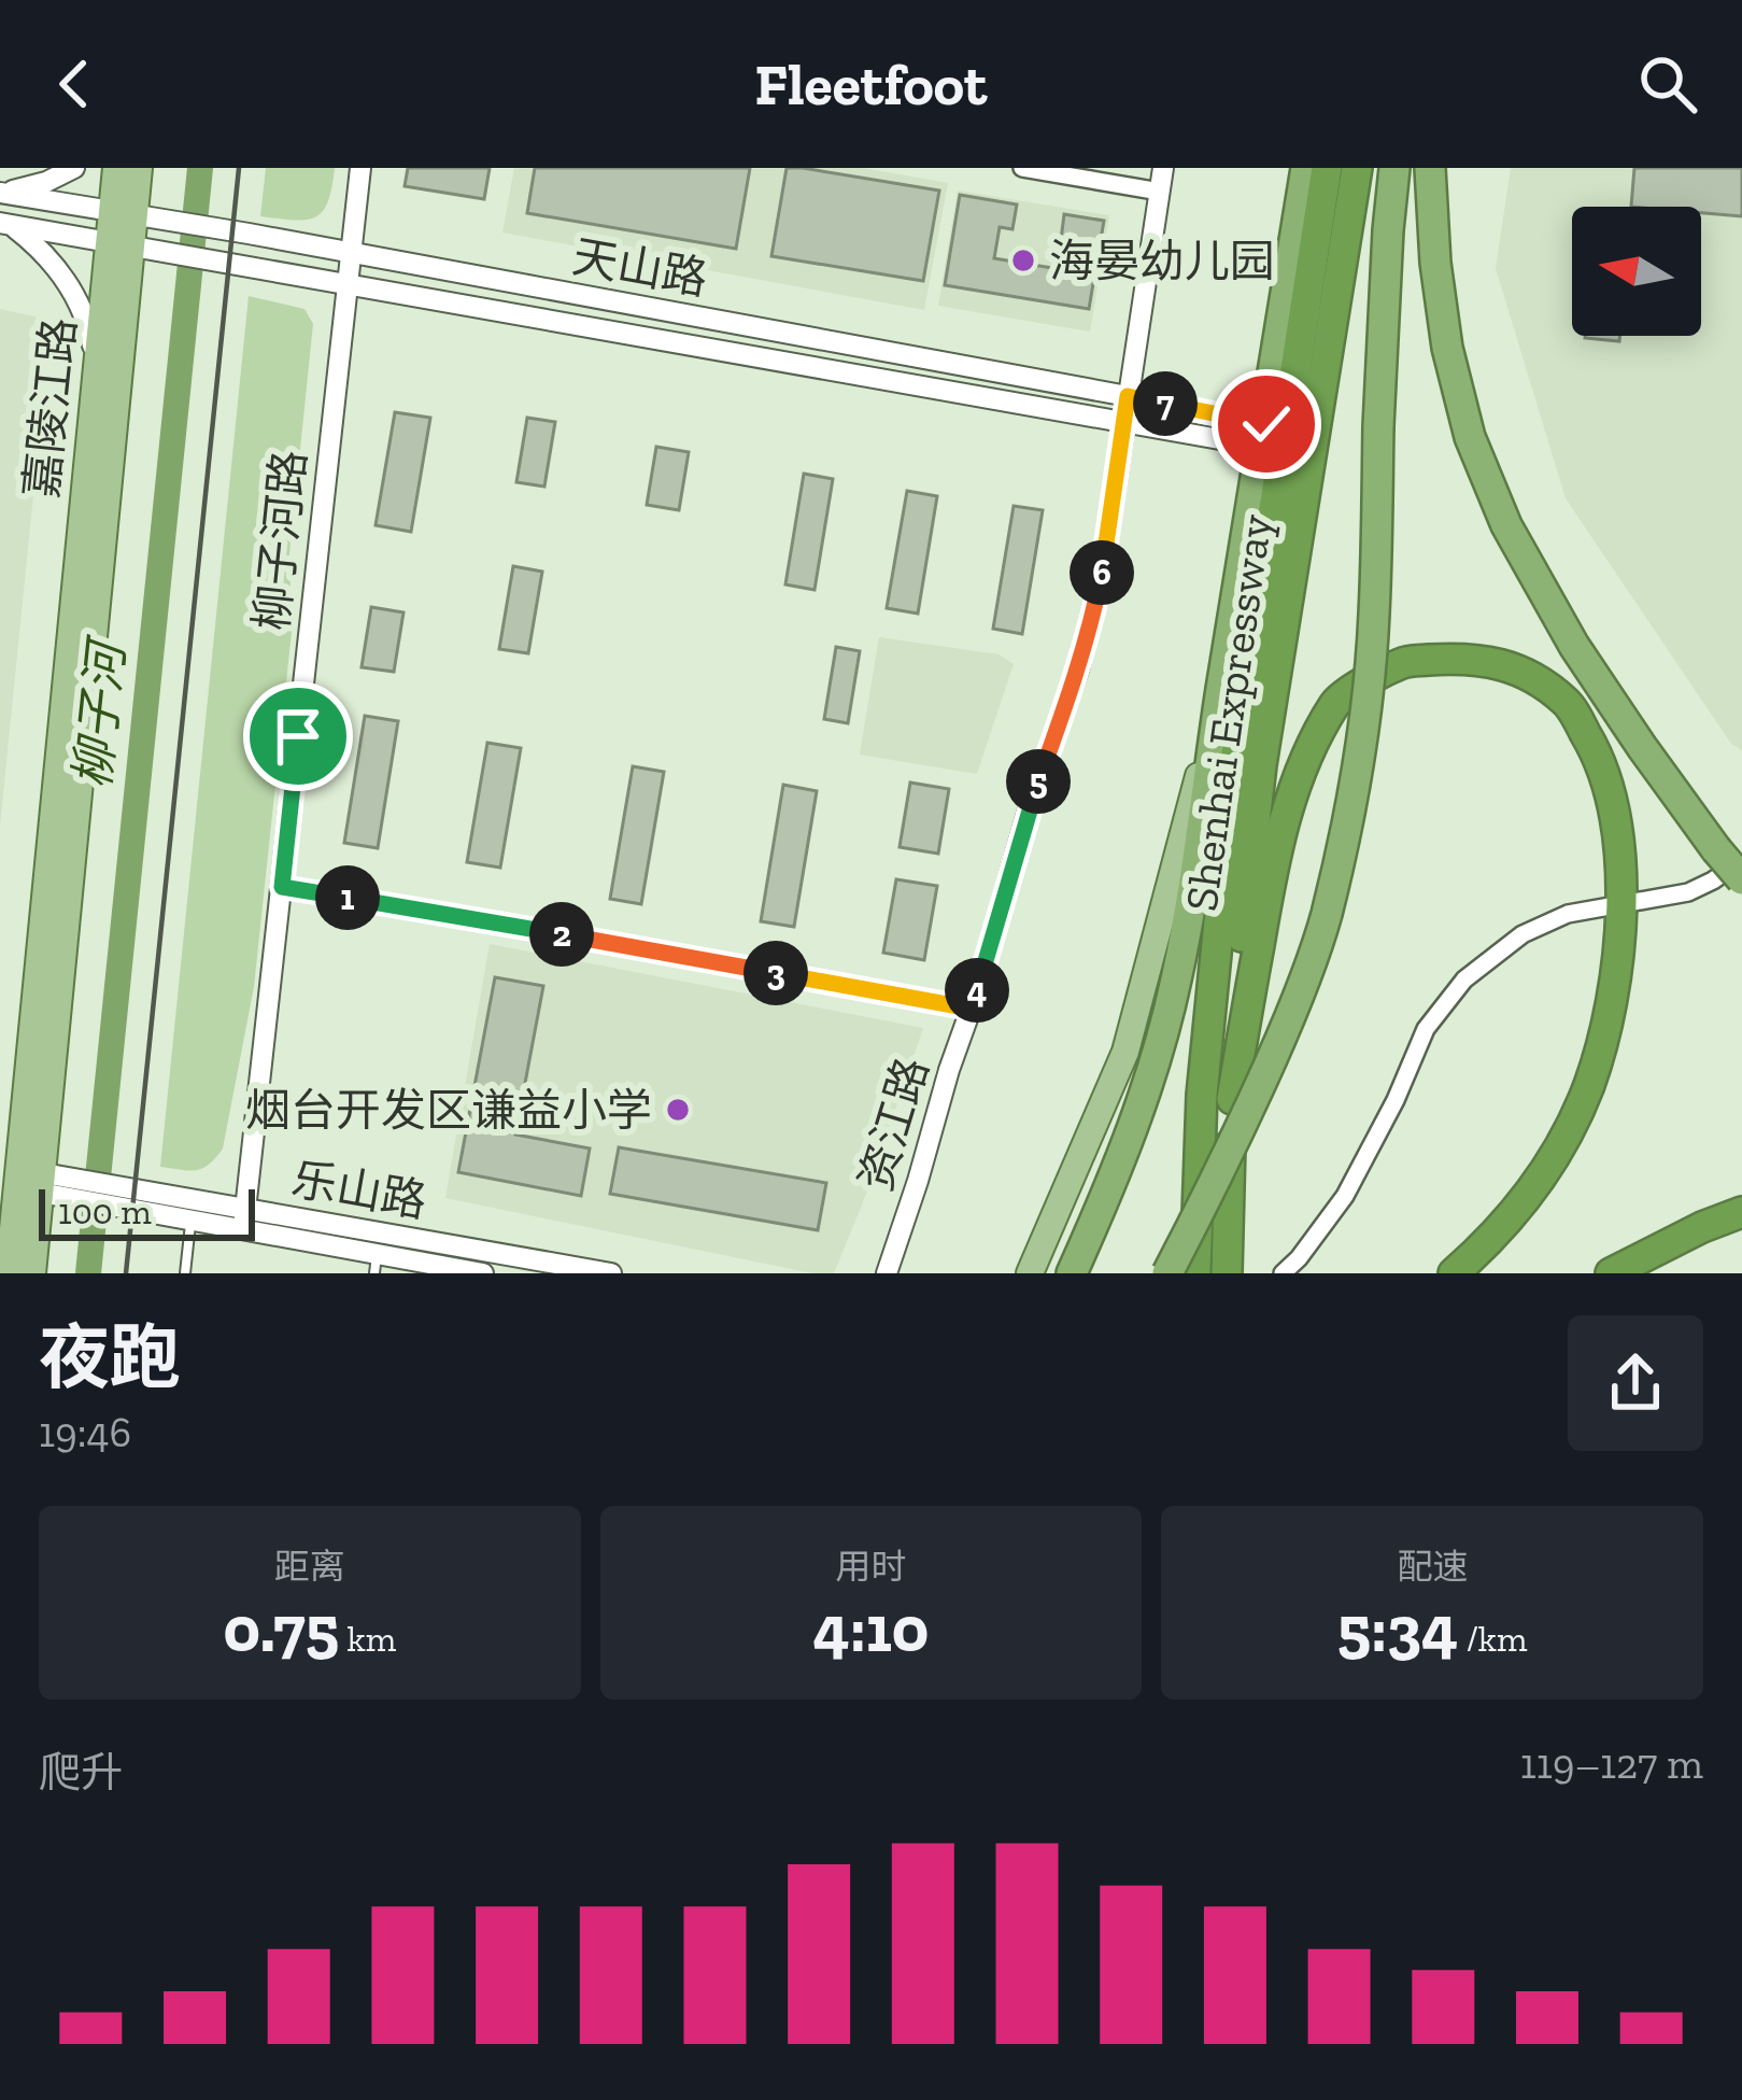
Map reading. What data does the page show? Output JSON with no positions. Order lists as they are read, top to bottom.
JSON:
{
  "streets": {
    "highway": ["Shenhai Expressway"],
    "main road": ["嘉陵江路"],
    "street": [
      "天山路",
      "柳子河路",
      "资江路",
      "乐山路"
    ]
  },
  "crossings": [
    ["天山路", "嘉陵江路"],
    ["天山路", "柳子河路"],
    ["天山路", "资江路"],
    ["嘉陵江路", "乐山路"],
    ["柳子河路", "乐山路"]
  ],
  "water": ["柳子河"],
  "places": ["海晏幼儿园", "烟台开发区谦益小学"],
  "scale_bar": "100 m",
  "north": "left",
  "page": {
    "header": "Fleetfoot",
    "pins": [
      "7",
      "6",
      "5",
      "1",
      "2",
      "3",
      "4"
    ],
    "scale": "100 m",
    "heading": ["夜跑", "19:46"],
    "stats": [
      ["距离", "0.75 km"],
      ["用时", "4:10"],
      ["配速", "5:34 /km"]
    ],
    "chart": ["爬升", "119–127 m"]
  }
}
